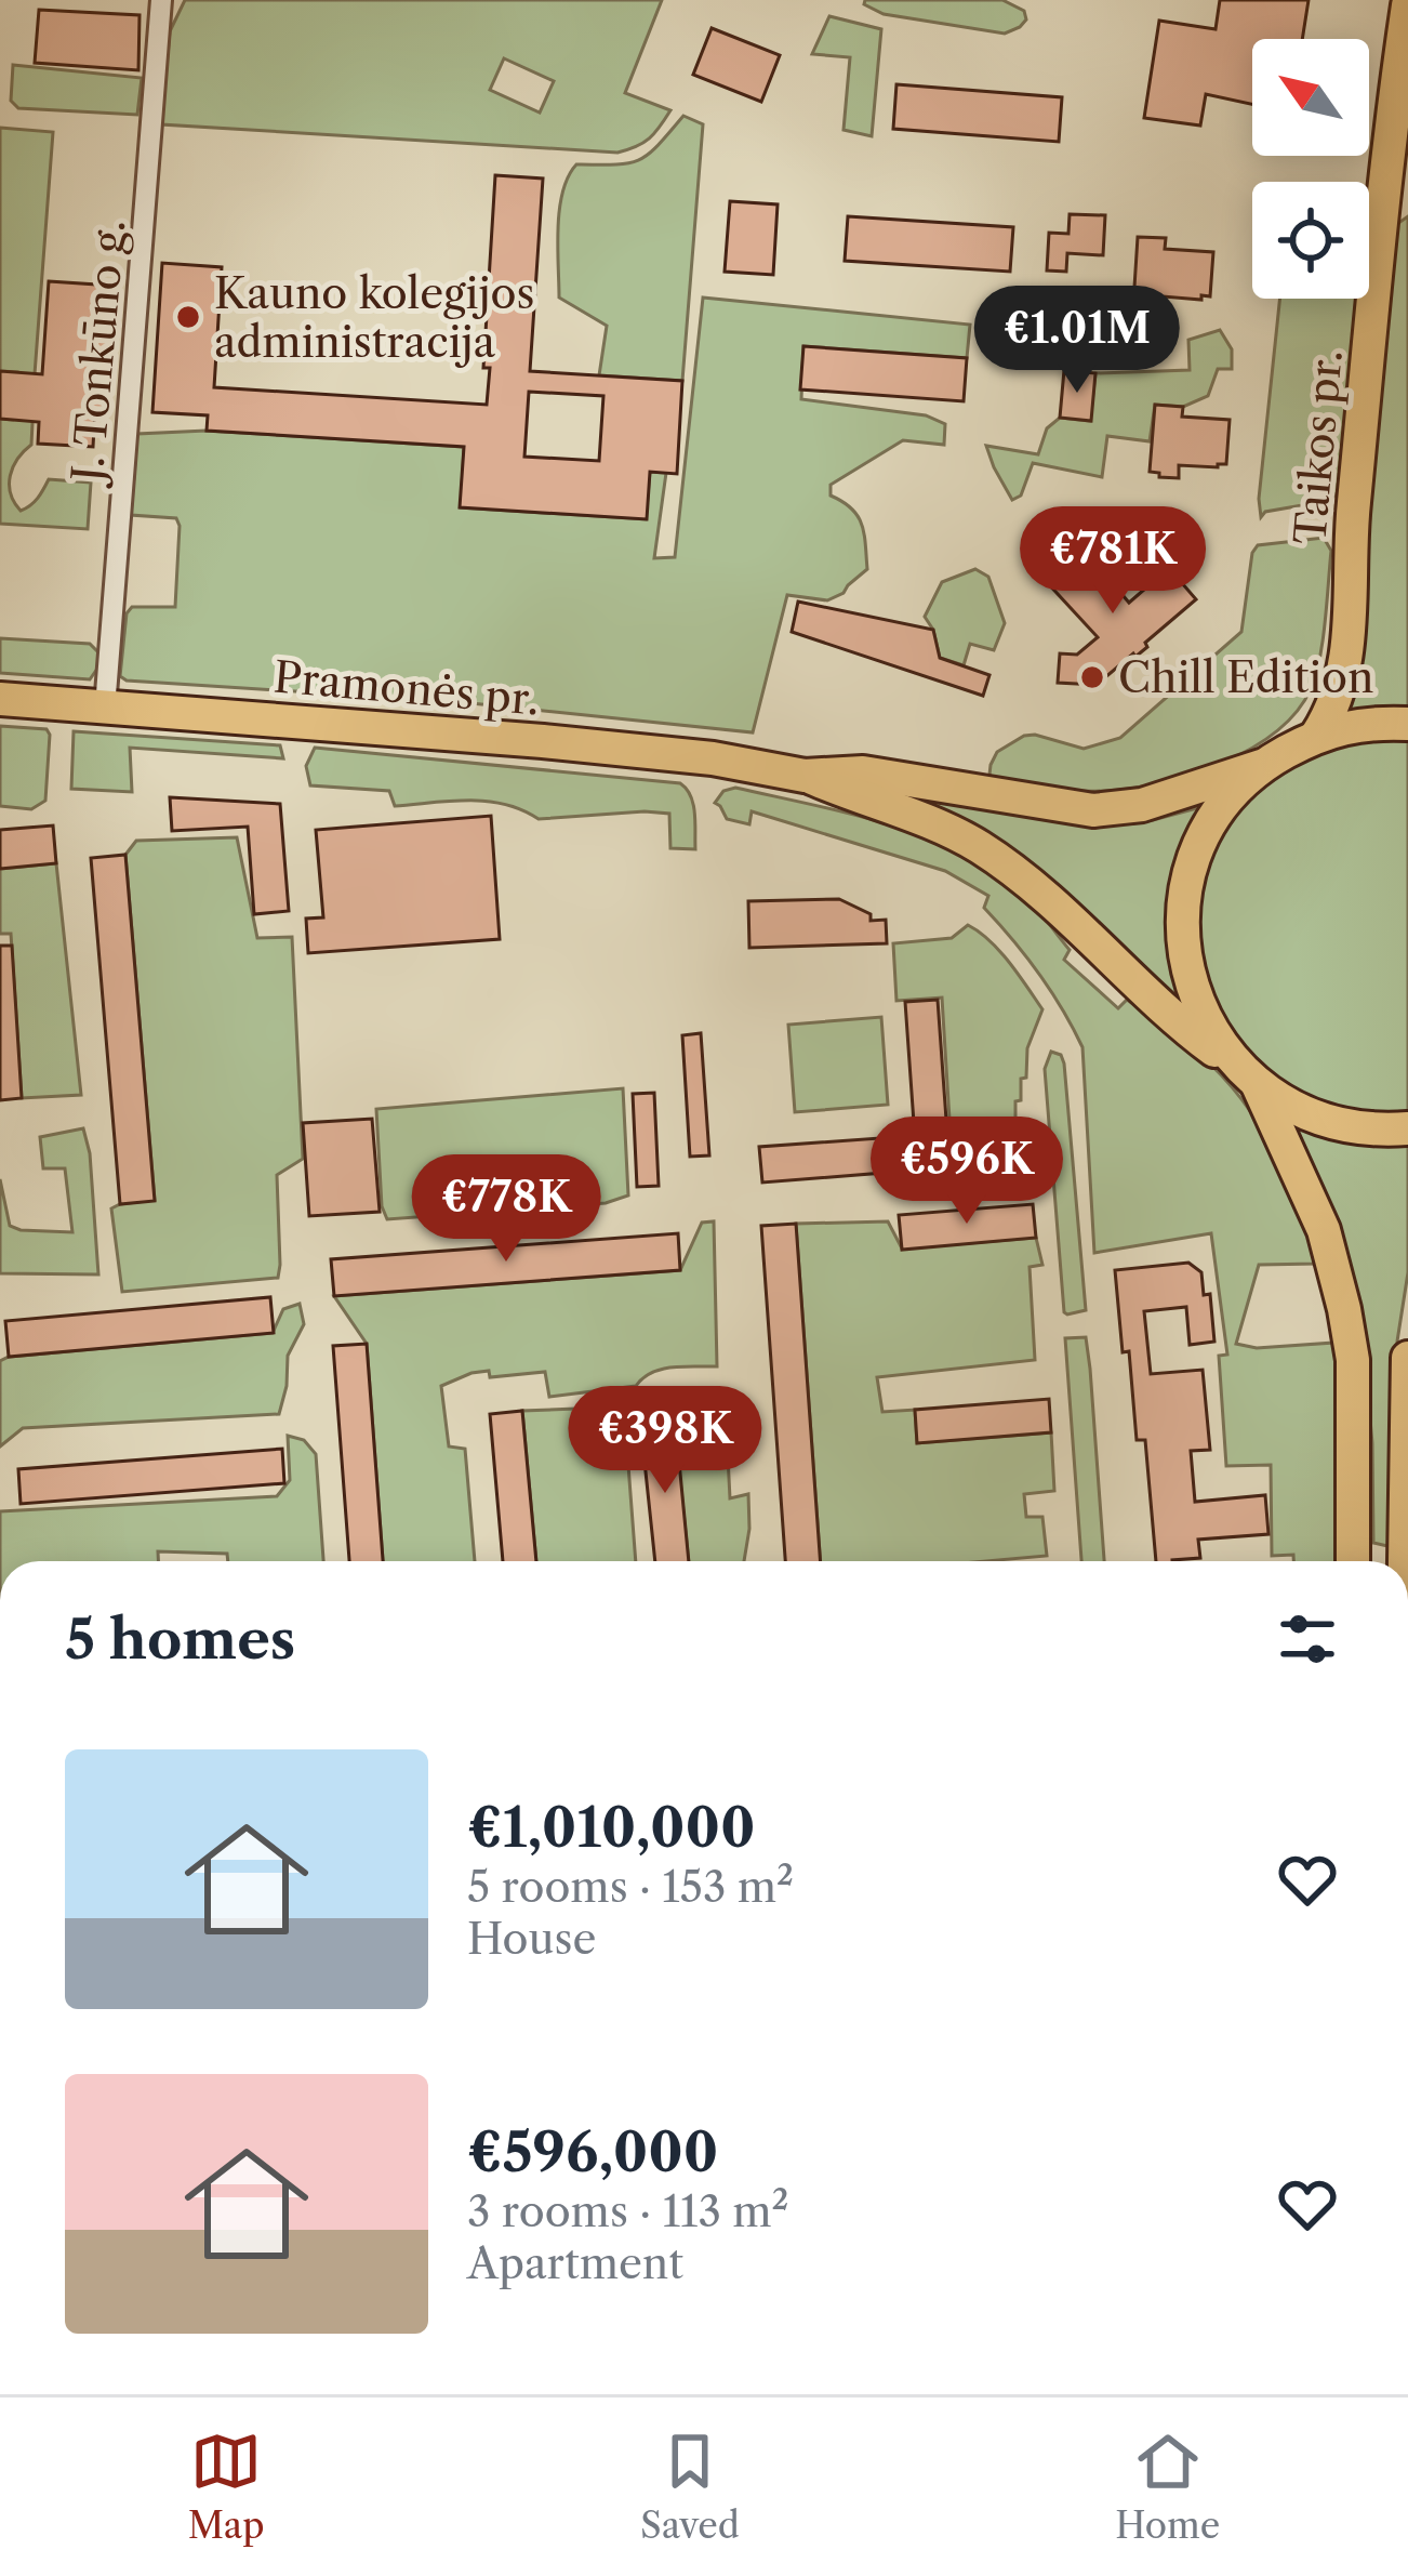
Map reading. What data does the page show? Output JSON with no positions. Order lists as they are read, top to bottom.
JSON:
{
  "streets": {
    "main road": ["Taikos pr.", "Pramonės pr."],
    "street": ["J. Tonkūno g."]
  },
  "crossings": [
    ["J. Tonkūno g.", "Pramonės pr."]
  ],
  "places": ["Kauno kolegijos administracija", "Chill Edition"],
  "north": "top left",
  "page": {
    "price": [
      "€1.01M",
      "€781K",
      "€596K",
      "€778K",
      "€398K"
    ],
    "heading": "5 homes",
    "list": [
      {
        "name": "€1,010,000",
        "note": "5 rooms · 153 m² · House"
      },
      {
        "name": "€596,000",
        "note": "3 rooms · 113 m² · Apartment"
      }
    ],
    "tabs": ["Map", "Saved", "Home"]
  }
}
